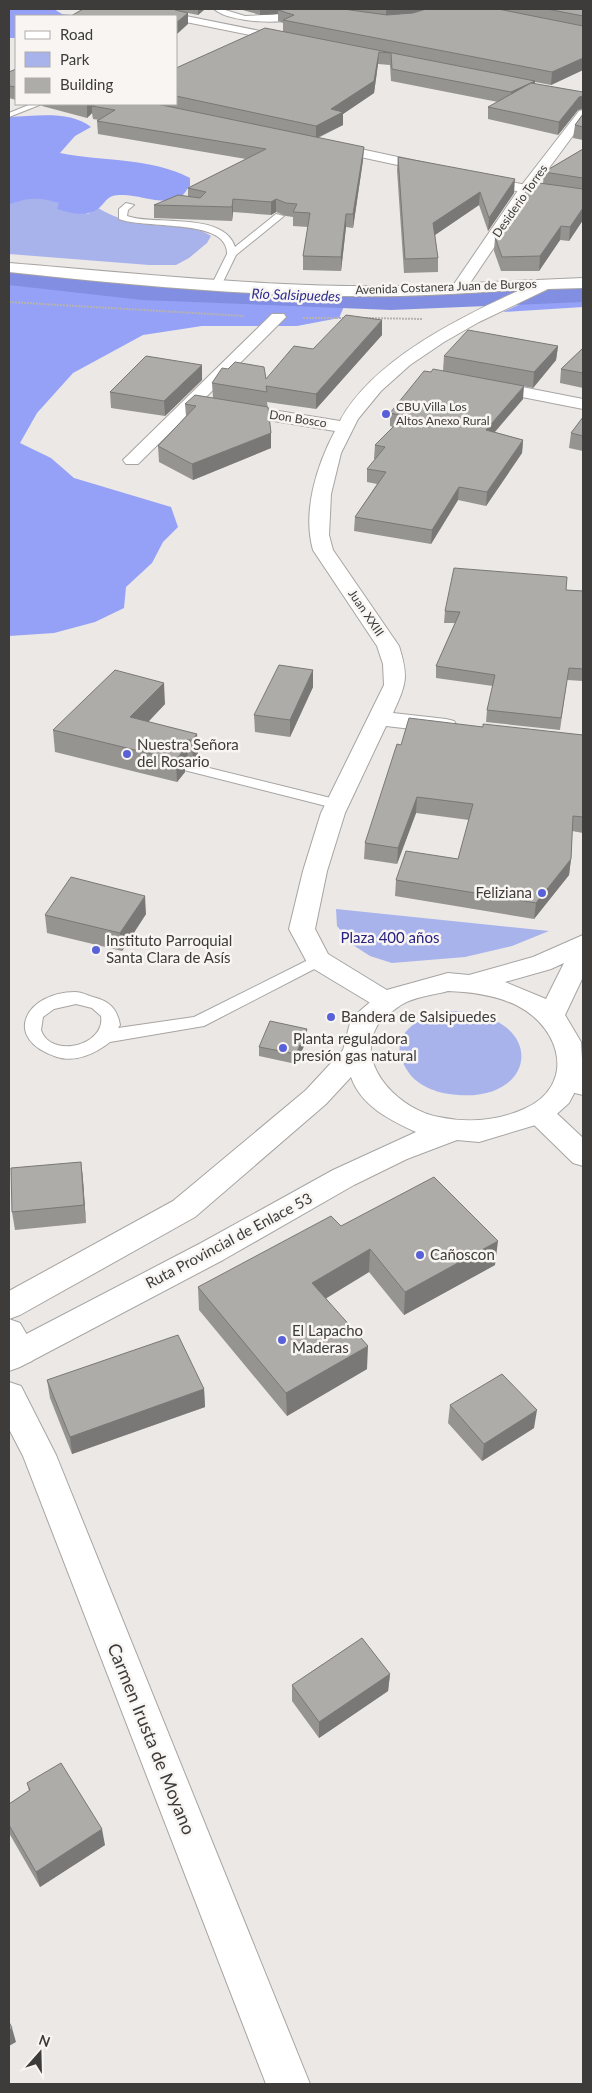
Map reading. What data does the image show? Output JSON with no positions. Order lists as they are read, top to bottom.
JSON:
{
  "streets": {
    "street": [
      "Desiderio Torres",
      "Avenida Costanera Juan de Burgos",
      "Don Bosco",
      "Juan XXIII",
      "Ruta Provincial de Enlace 53",
      "Carmen Irusta de Moyano"
    ]
  },
  "crossings": [
    ["Desiderio Torres", "Avenida Costanera Juan de Burgos"],
    ["Avenida Costanera Juan de Burgos", "Juan XXIII"],
    ["Don Bosco", "Juan XXIII"]
  ],
  "water": ["Río Salsipuedes"],
  "parks": ["Plaza 400 años"],
  "places": [
    "CBU Villa Los Altos Anexo Rural",
    "Nuestra Señora del Rosario",
    "Feliziana",
    "Instituto Parroquial Santa Clara de Asís",
    "Bandera de Salsipuedes",
    "Planta reguladora presión gas natural",
    "Cañoscon",
    "El Lapacho Maderas"
  ],
  "legend": ["Road", "Park", "Building"],
  "north": "top"
}
